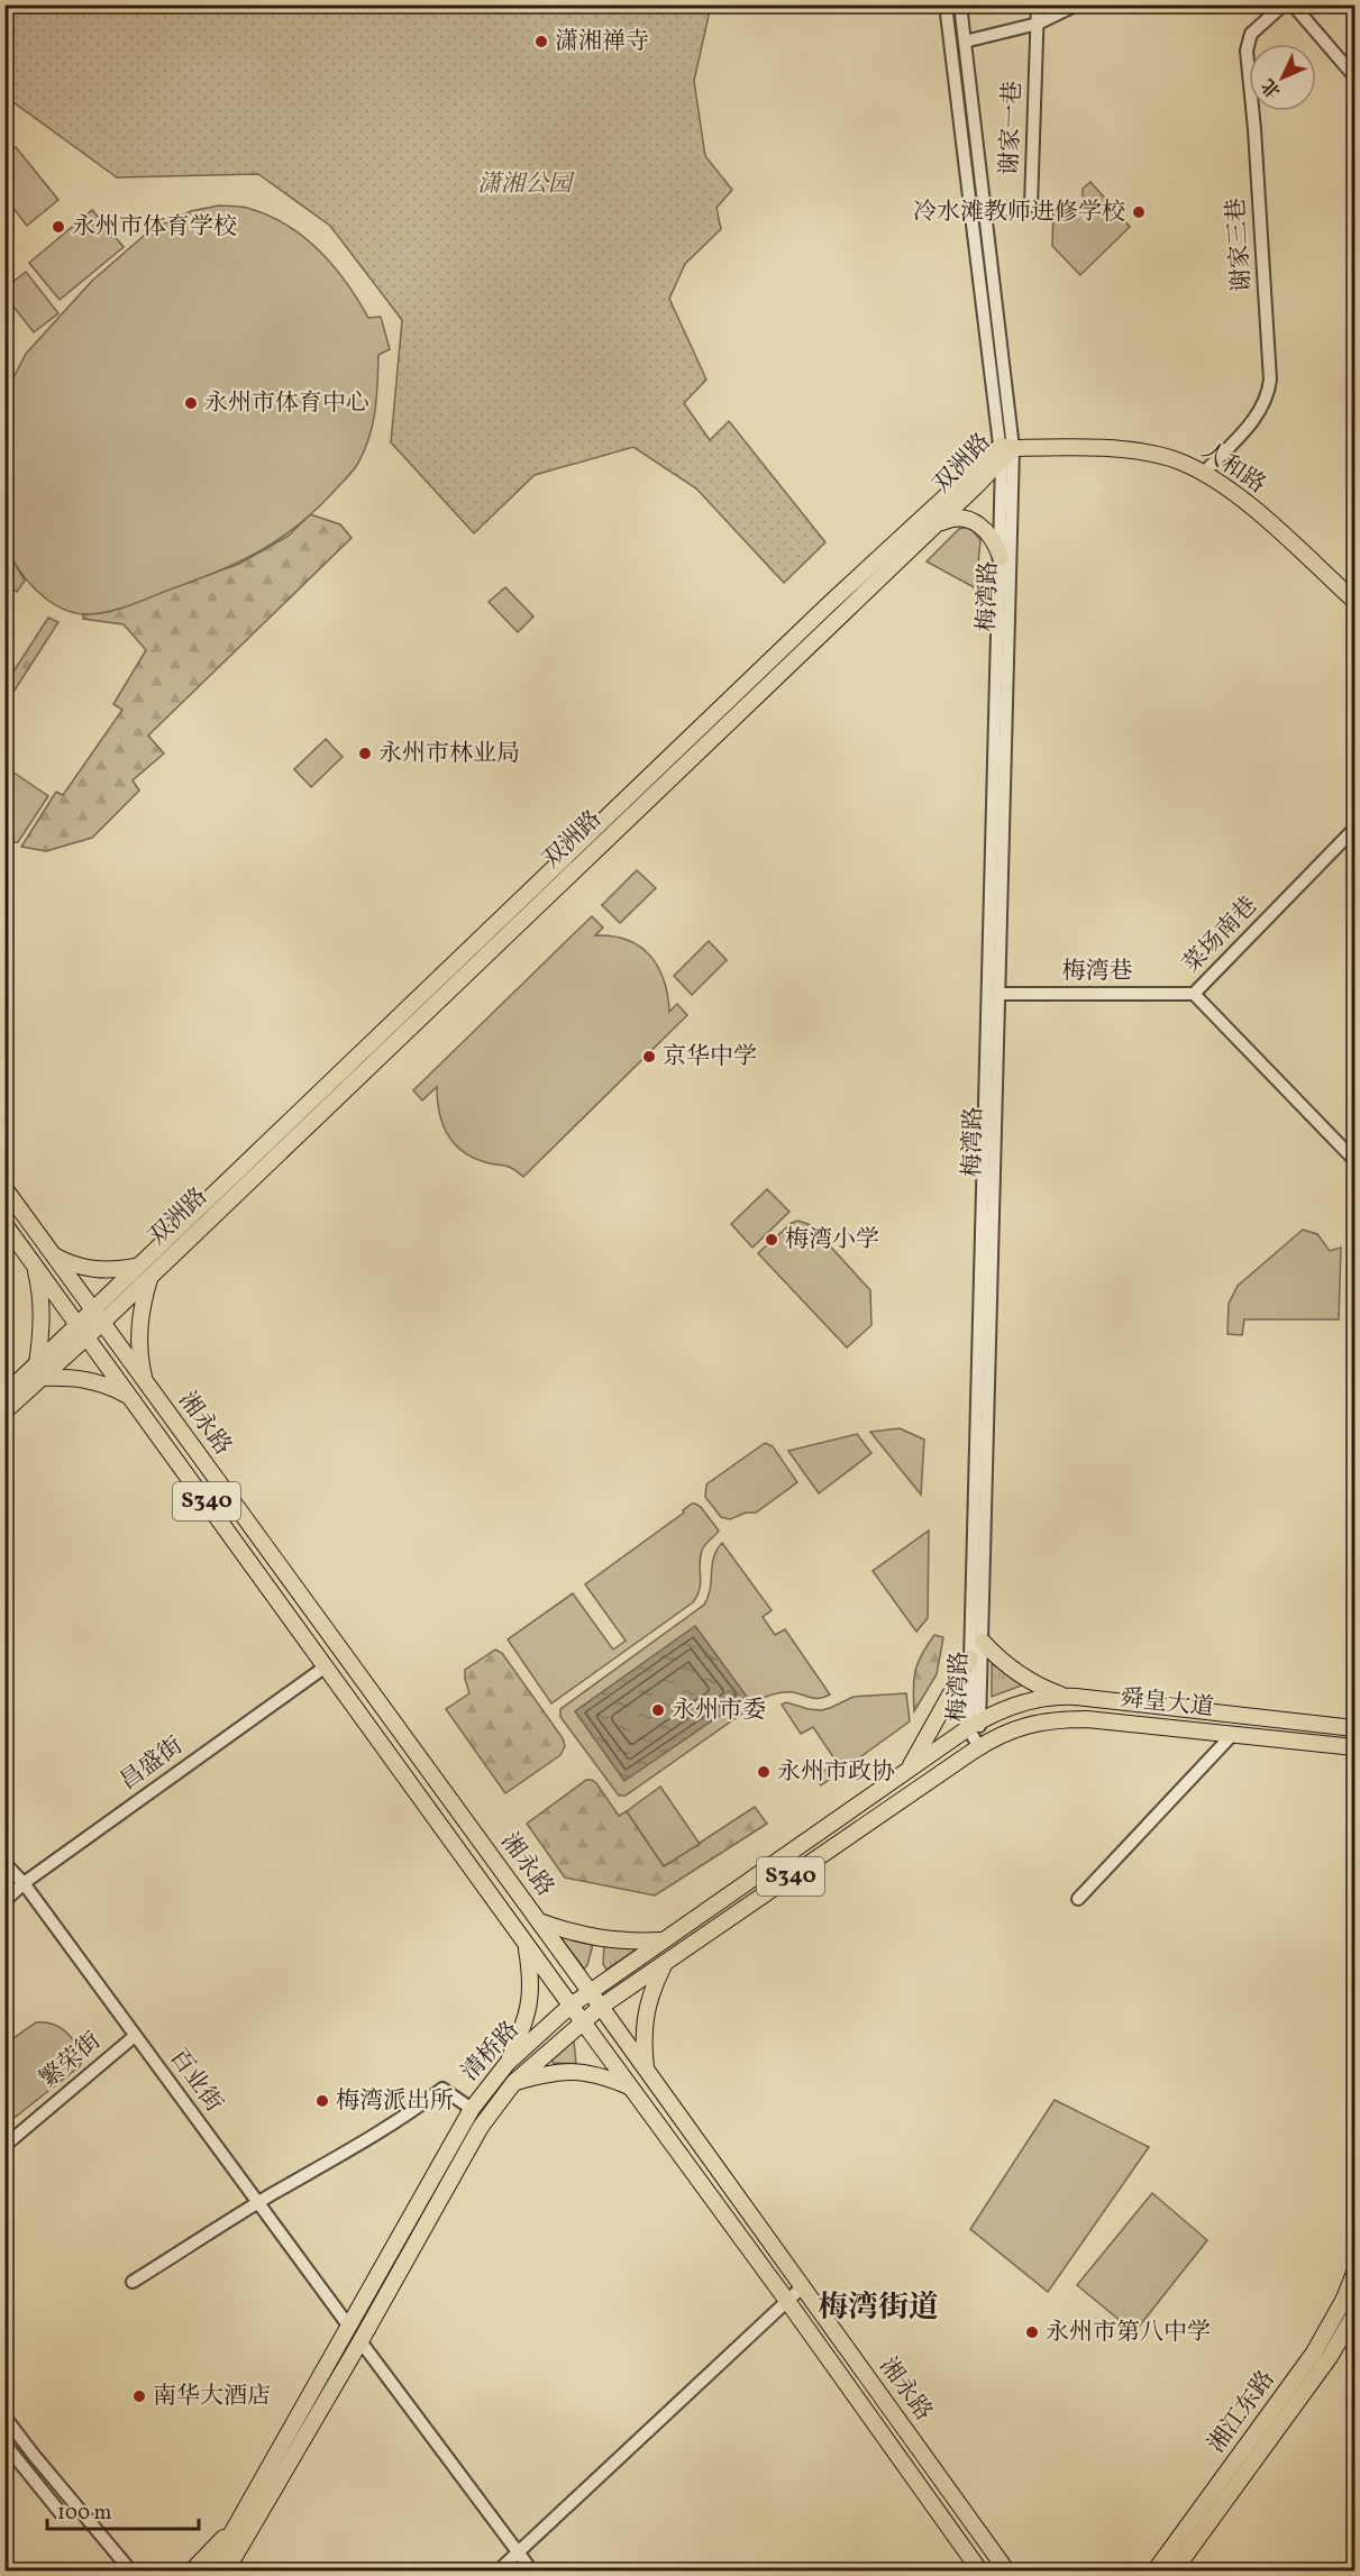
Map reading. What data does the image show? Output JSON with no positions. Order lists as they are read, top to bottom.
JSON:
{
  "streets": {
    "main road": [
      "双洲路",
      "人和路",
      "湘永路",
      "S340",
      "舜皇大道",
      "清桥路",
      "湘江东路"
    ],
    "street": [
      "谢家一巷",
      "谢家三巷",
      "梅湾路",
      "菜场南巷",
      "梅湾巷",
      "昌盛街",
      "繁荣街",
      "百业街"
    ]
  },
  "crossings": [
    ["谢家一巷", "梅湾路"],
    ["谢家三巷", "人和路"],
    ["双洲路", "人和路"],
    ["双洲路", "梅湾路"],
    ["双洲路", "湘永路"],
    ["人和路", "梅湾路"],
    ["梅湾路", "梅湾巷"],
    ["梅湾路", "舜皇大道"],
    ["梅湾路", "清桥路"],
    ["菜场南巷", "梅湾巷"],
    ["湘永路", "昌盛街"],
    ["湘永路", "清桥路"],
    ["舜皇大道", "清桥路"],
    ["昌盛街", "百业街"],
    ["清桥路", "百业街"],
    ["繁荣街", "百业街"]
  ],
  "districts": ["梅湾街道"],
  "parks": ["潇湘公园"],
  "places": [
    "潇湘禅寺",
    "冷水滩教师进修学校",
    "永州市体育学校",
    "永州市体育中心",
    "永州市林业局",
    "京华中学",
    "梅湾小学",
    "永州市委",
    "永州市政协",
    "梅湾派出所",
    "永州市第八中学",
    "南华大酒店"
  ],
  "scale_bar": "100 m",
  "north": "bottom left"
}
